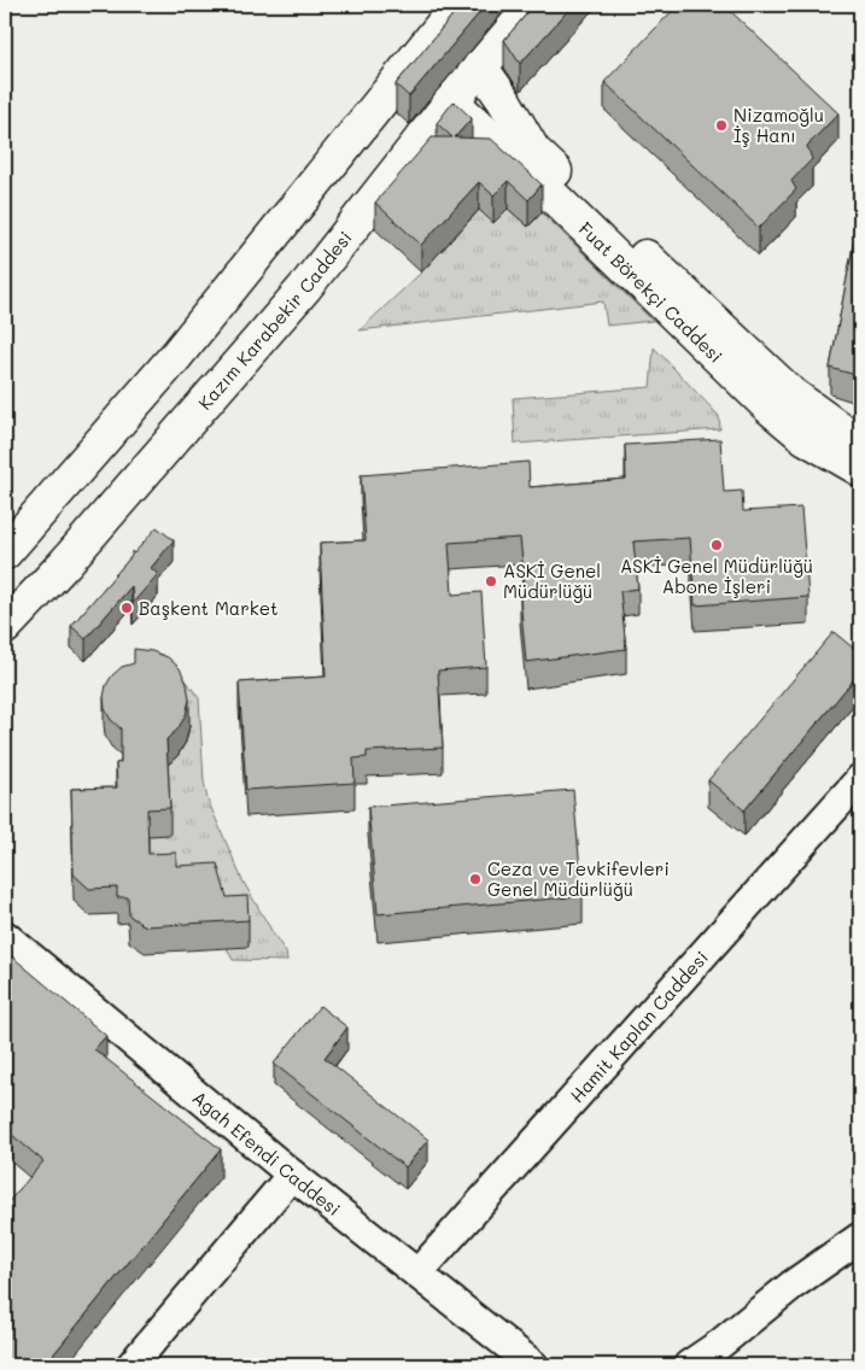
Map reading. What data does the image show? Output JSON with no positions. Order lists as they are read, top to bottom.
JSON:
{
  "streets": {
    "main road": ["Fuat Börekçi Caddesi", "Kazım Karabekir Caddesi"],
    "street": ["Hamit Kaplan Caddesi", "Agah Efendi Caddesi"]
  },
  "crossings": [
    ["Fuat Börekçi Caddesi", "Kazım Karabekir Caddesi"],
    ["Hamit Kaplan Caddesi", "Agah Efendi Caddesi"]
  ],
  "places": [
    "Nizamoğlu İş Hanı",
    "ASKİ Genel Müdürlüğü Abone İşleri",
    "ASKİ Genel Müdürlüğü",
    "Başkent Market",
    "Ceza ve Tevkifevleri Genel Müdürlüğü"
  ]
}
